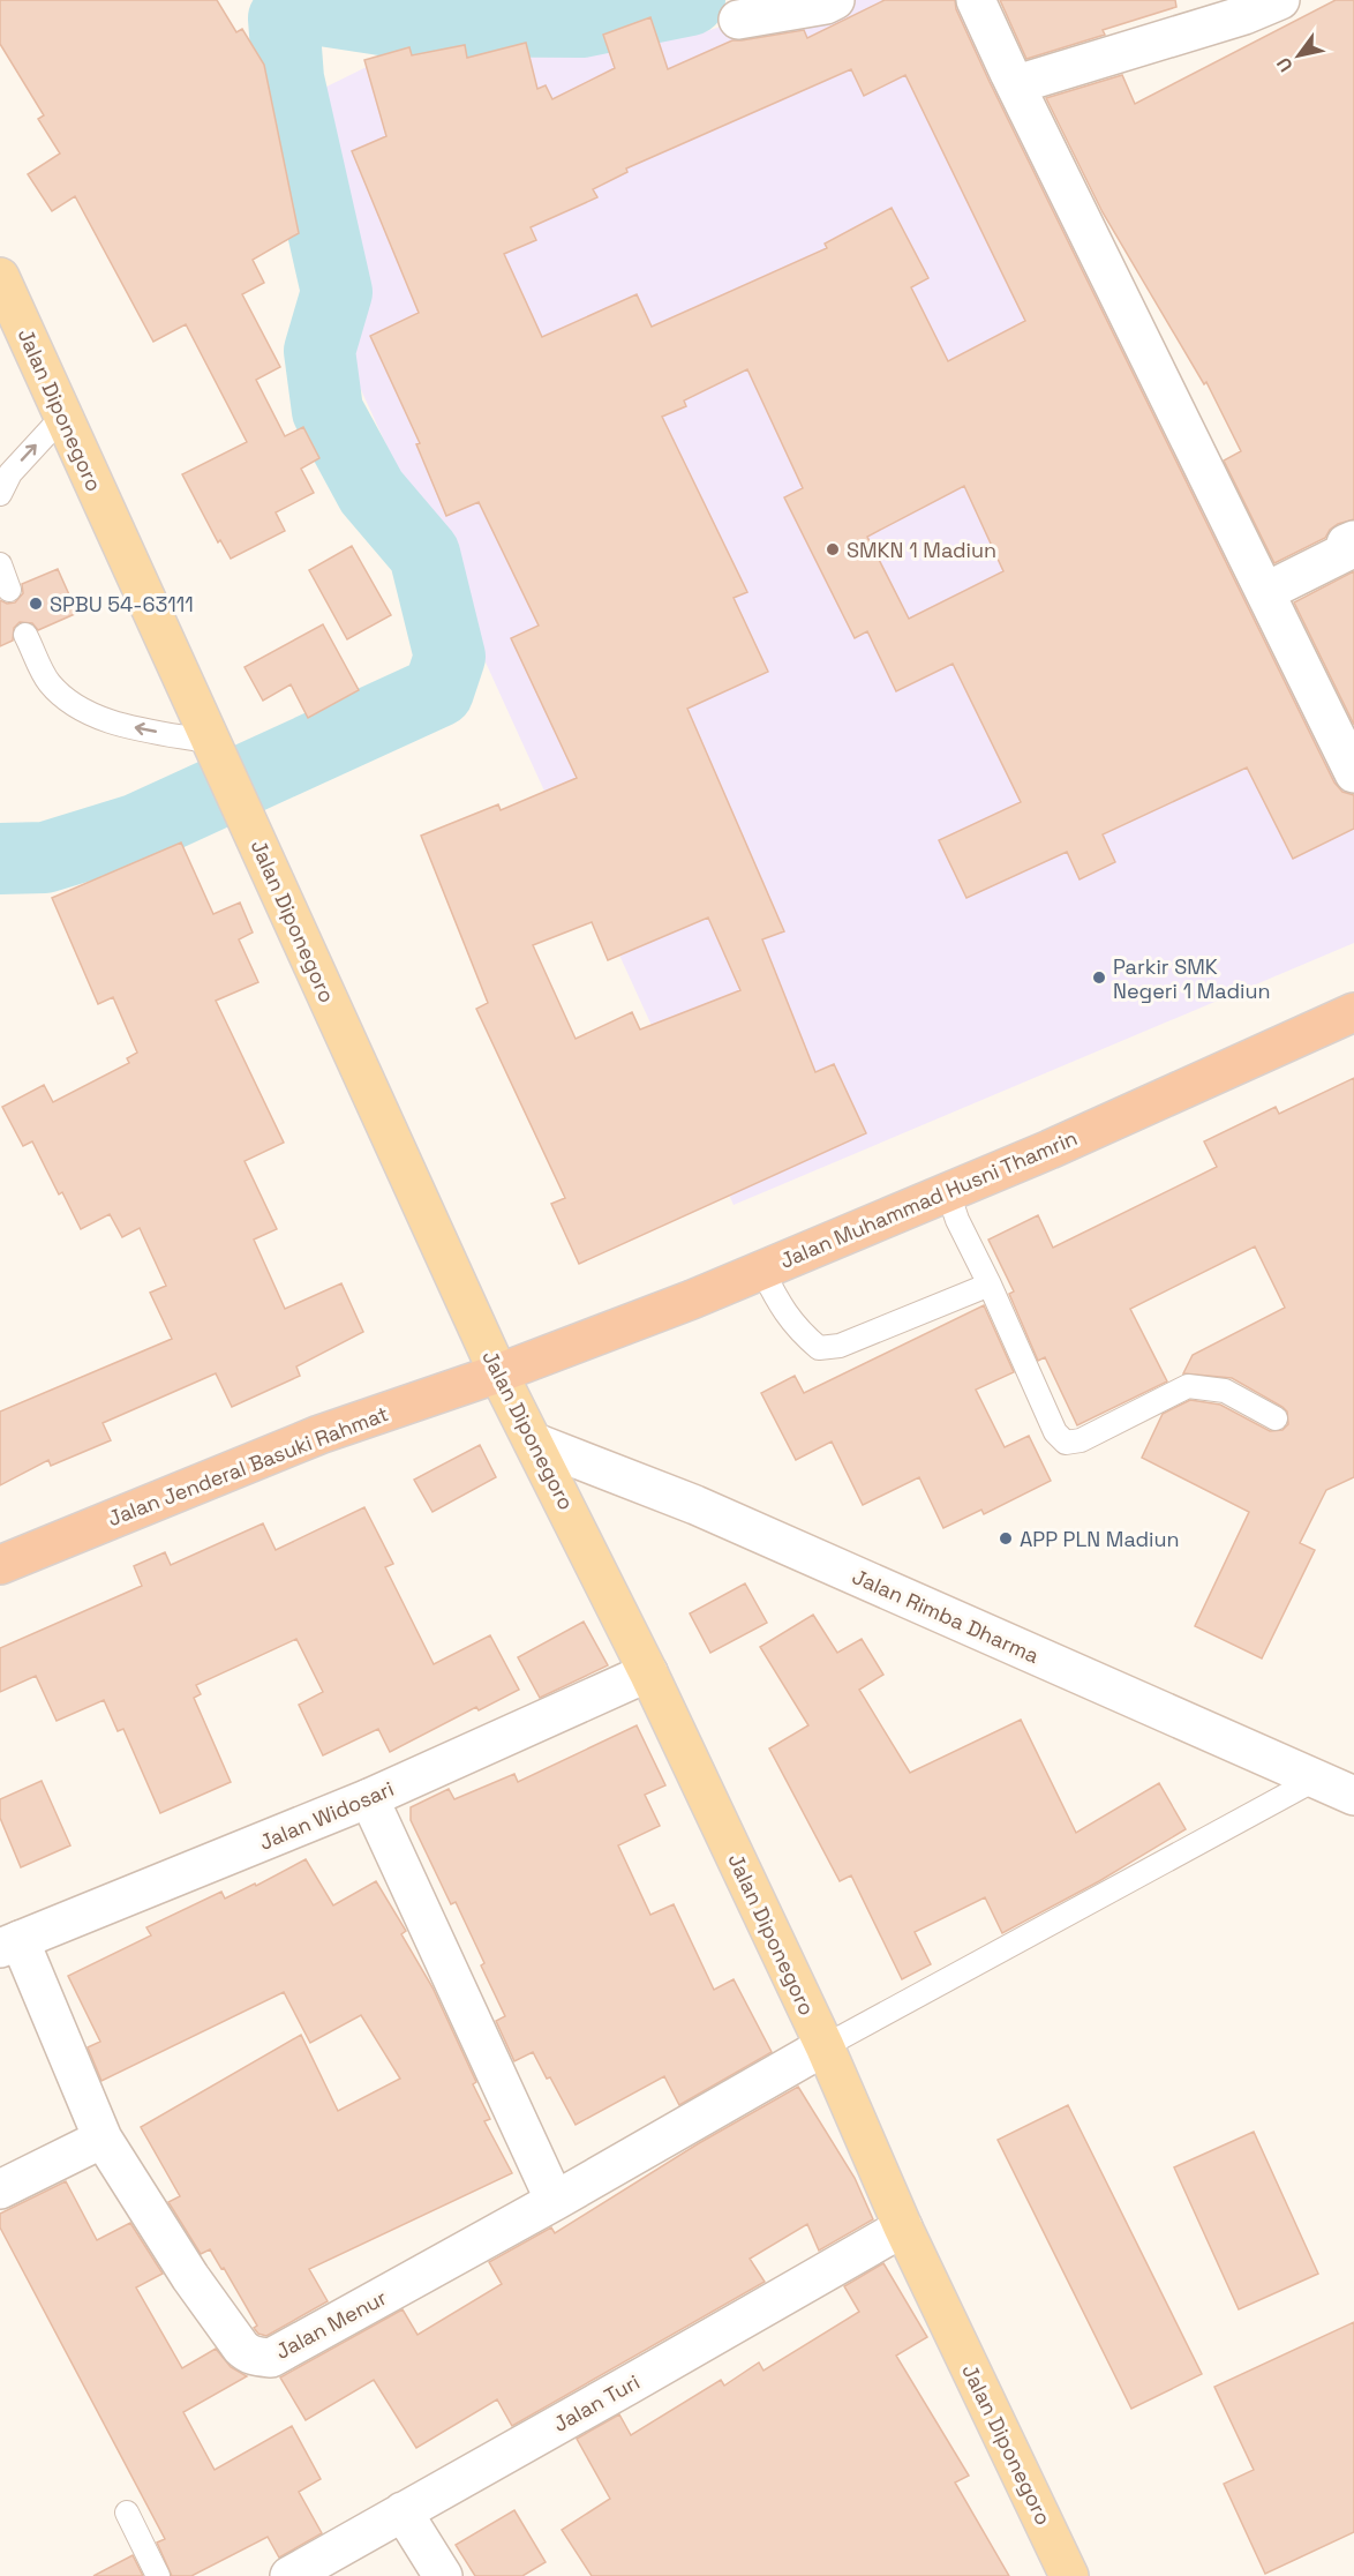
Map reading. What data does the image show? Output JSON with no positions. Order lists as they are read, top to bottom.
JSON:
{
  "streets": {
    "highway": ["Jalan Muhammad Husni Thamrin", "Jalan Jenderal Basuki Rahmat"],
    "main road": ["Jalan Diponegoro"],
    "street": [
      "Jalan Rimba Dharma",
      "Jalan Widosari",
      "Jalan Menur",
      "Jalan Turi"
    ]
  },
  "crossings": [
    ["Jalan Diponegoro", "Jalan Muhammad Husni Thamrin"],
    ["Jalan Diponegoro", "Jalan Jenderal Basuki Rahmat"],
    ["Jalan Diponegoro", "Jalan Rimba Dharma"],
    ["Jalan Diponegoro", "Jalan Widosari"],
    ["Jalan Diponegoro", "Jalan Menur"],
    ["Jalan Diponegoro", "Jalan Turi"],
    ["Jalan Muhammad Husni Thamrin", "Jalan Jenderal Basuki Rahmat"],
    ["Jalan Widosari", "Jalan Menur"]
  ],
  "places": [
    "SMKN 1 Madiun",
    "SPBU 54-63111",
    "Parkir SMK Negeri 1 Madiun",
    "APP PLN Madiun"
  ],
  "north": "bottom left"
}
